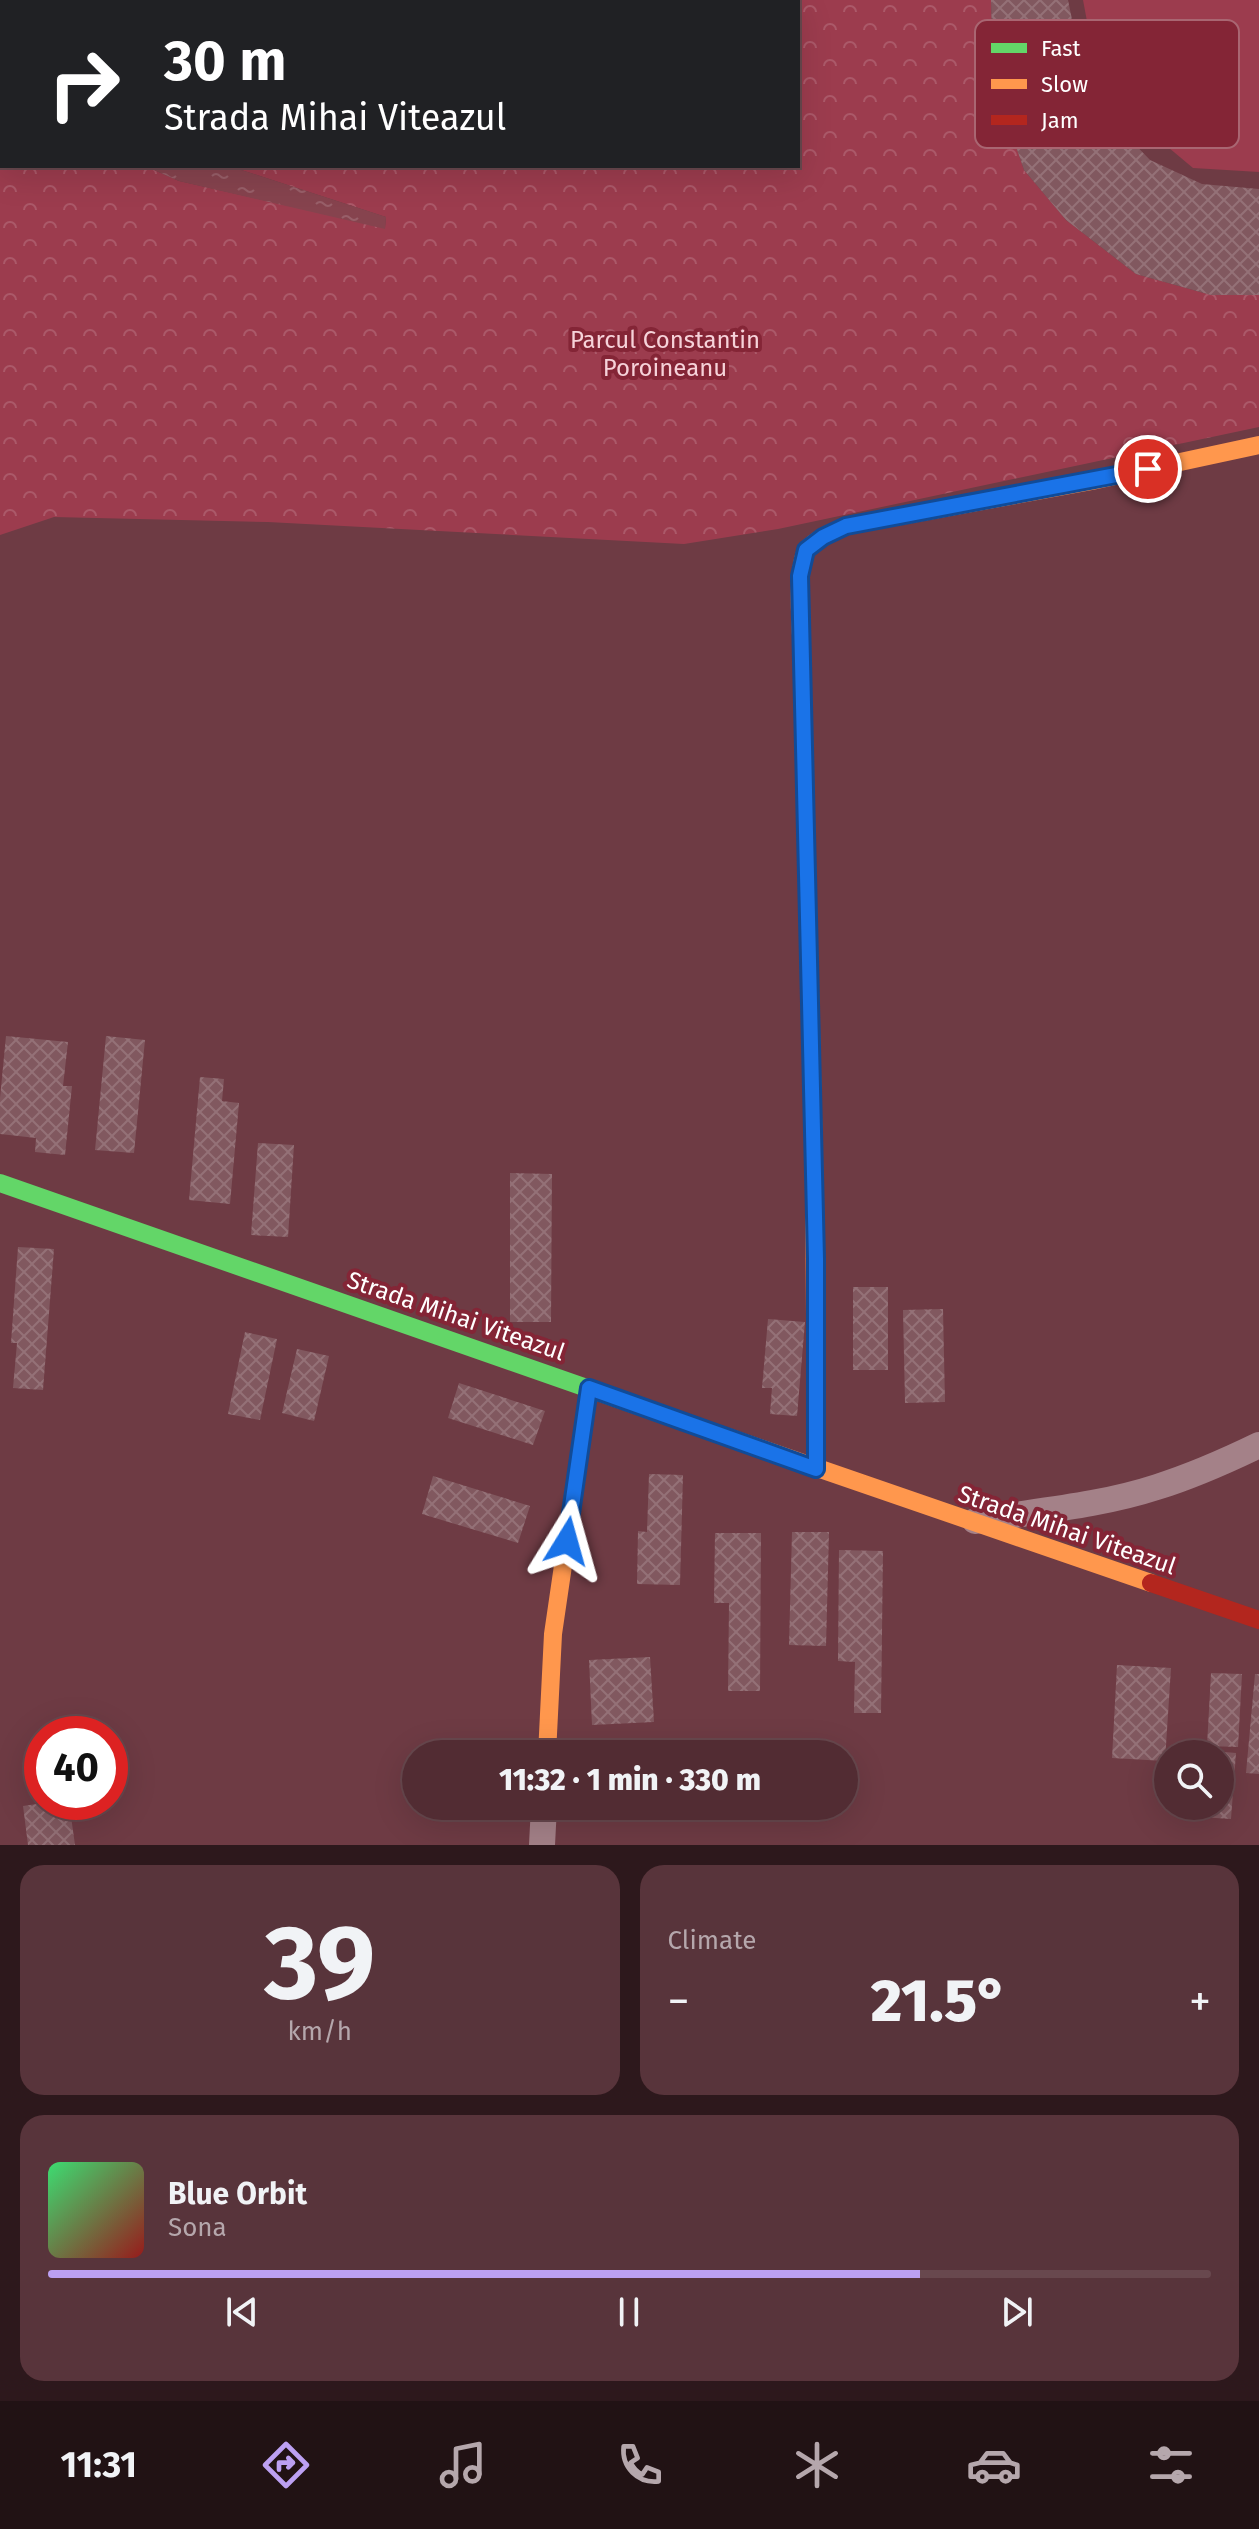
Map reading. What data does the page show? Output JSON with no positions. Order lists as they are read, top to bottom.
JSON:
{
  "streets": {
    "street": ["Strada Mihai Viteazul"]
  },
  "parks": ["Parcul Constantin Poroineanu"],
  "legend": ["Fast", "Slow", "Jam"],
  "page": {
    "turn": ["30 m", "Strada Mihai Viteazul"],
    "limit": "40",
    "trip": "11:32 · 1 min · 330 m",
    "tile": [
      ["39", "km/h"],
      "Climate"
    ],
    "heat": ["−", "21.5°", "+"],
    "song": ["Blue Orbit", "Sona"],
    "tabs": "11:31"
  }
}
